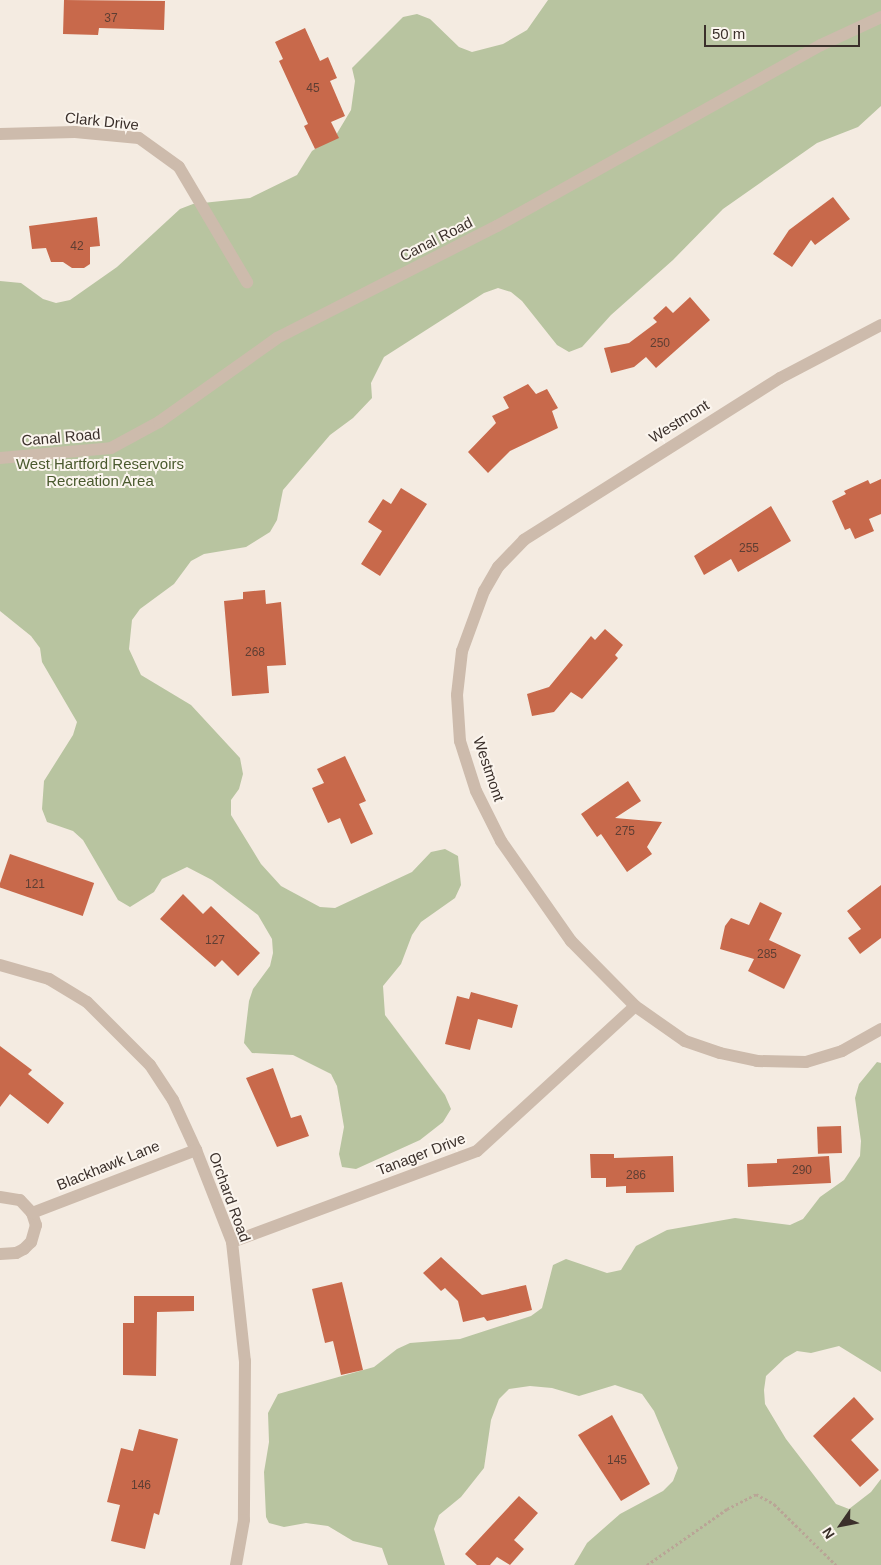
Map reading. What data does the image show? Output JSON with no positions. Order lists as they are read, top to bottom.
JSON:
{
  "streets": {
    "street": [
      "Clark Drive",
      "Canal Road",
      "Westmont",
      "Tanager Drive",
      "Blackhawk Lane",
      "Orchard Road"
    ]
  },
  "crossings": [
    ["Westmont", "Tanager Drive"],
    ["Tanager Drive", "Orchard Road"],
    ["Blackhawk Lane", "Orchard Road"]
  ],
  "parks": ["West Hartford Reservoirs Recreation Area"],
  "house_numbers": [
    "37",
    "45",
    "42",
    "250",
    "255",
    "268",
    "275",
    "121",
    "127",
    "285",
    "290",
    "286",
    "145",
    "146"
  ],
  "scale_bar": "50 m",
  "north": "bottom left"
}
